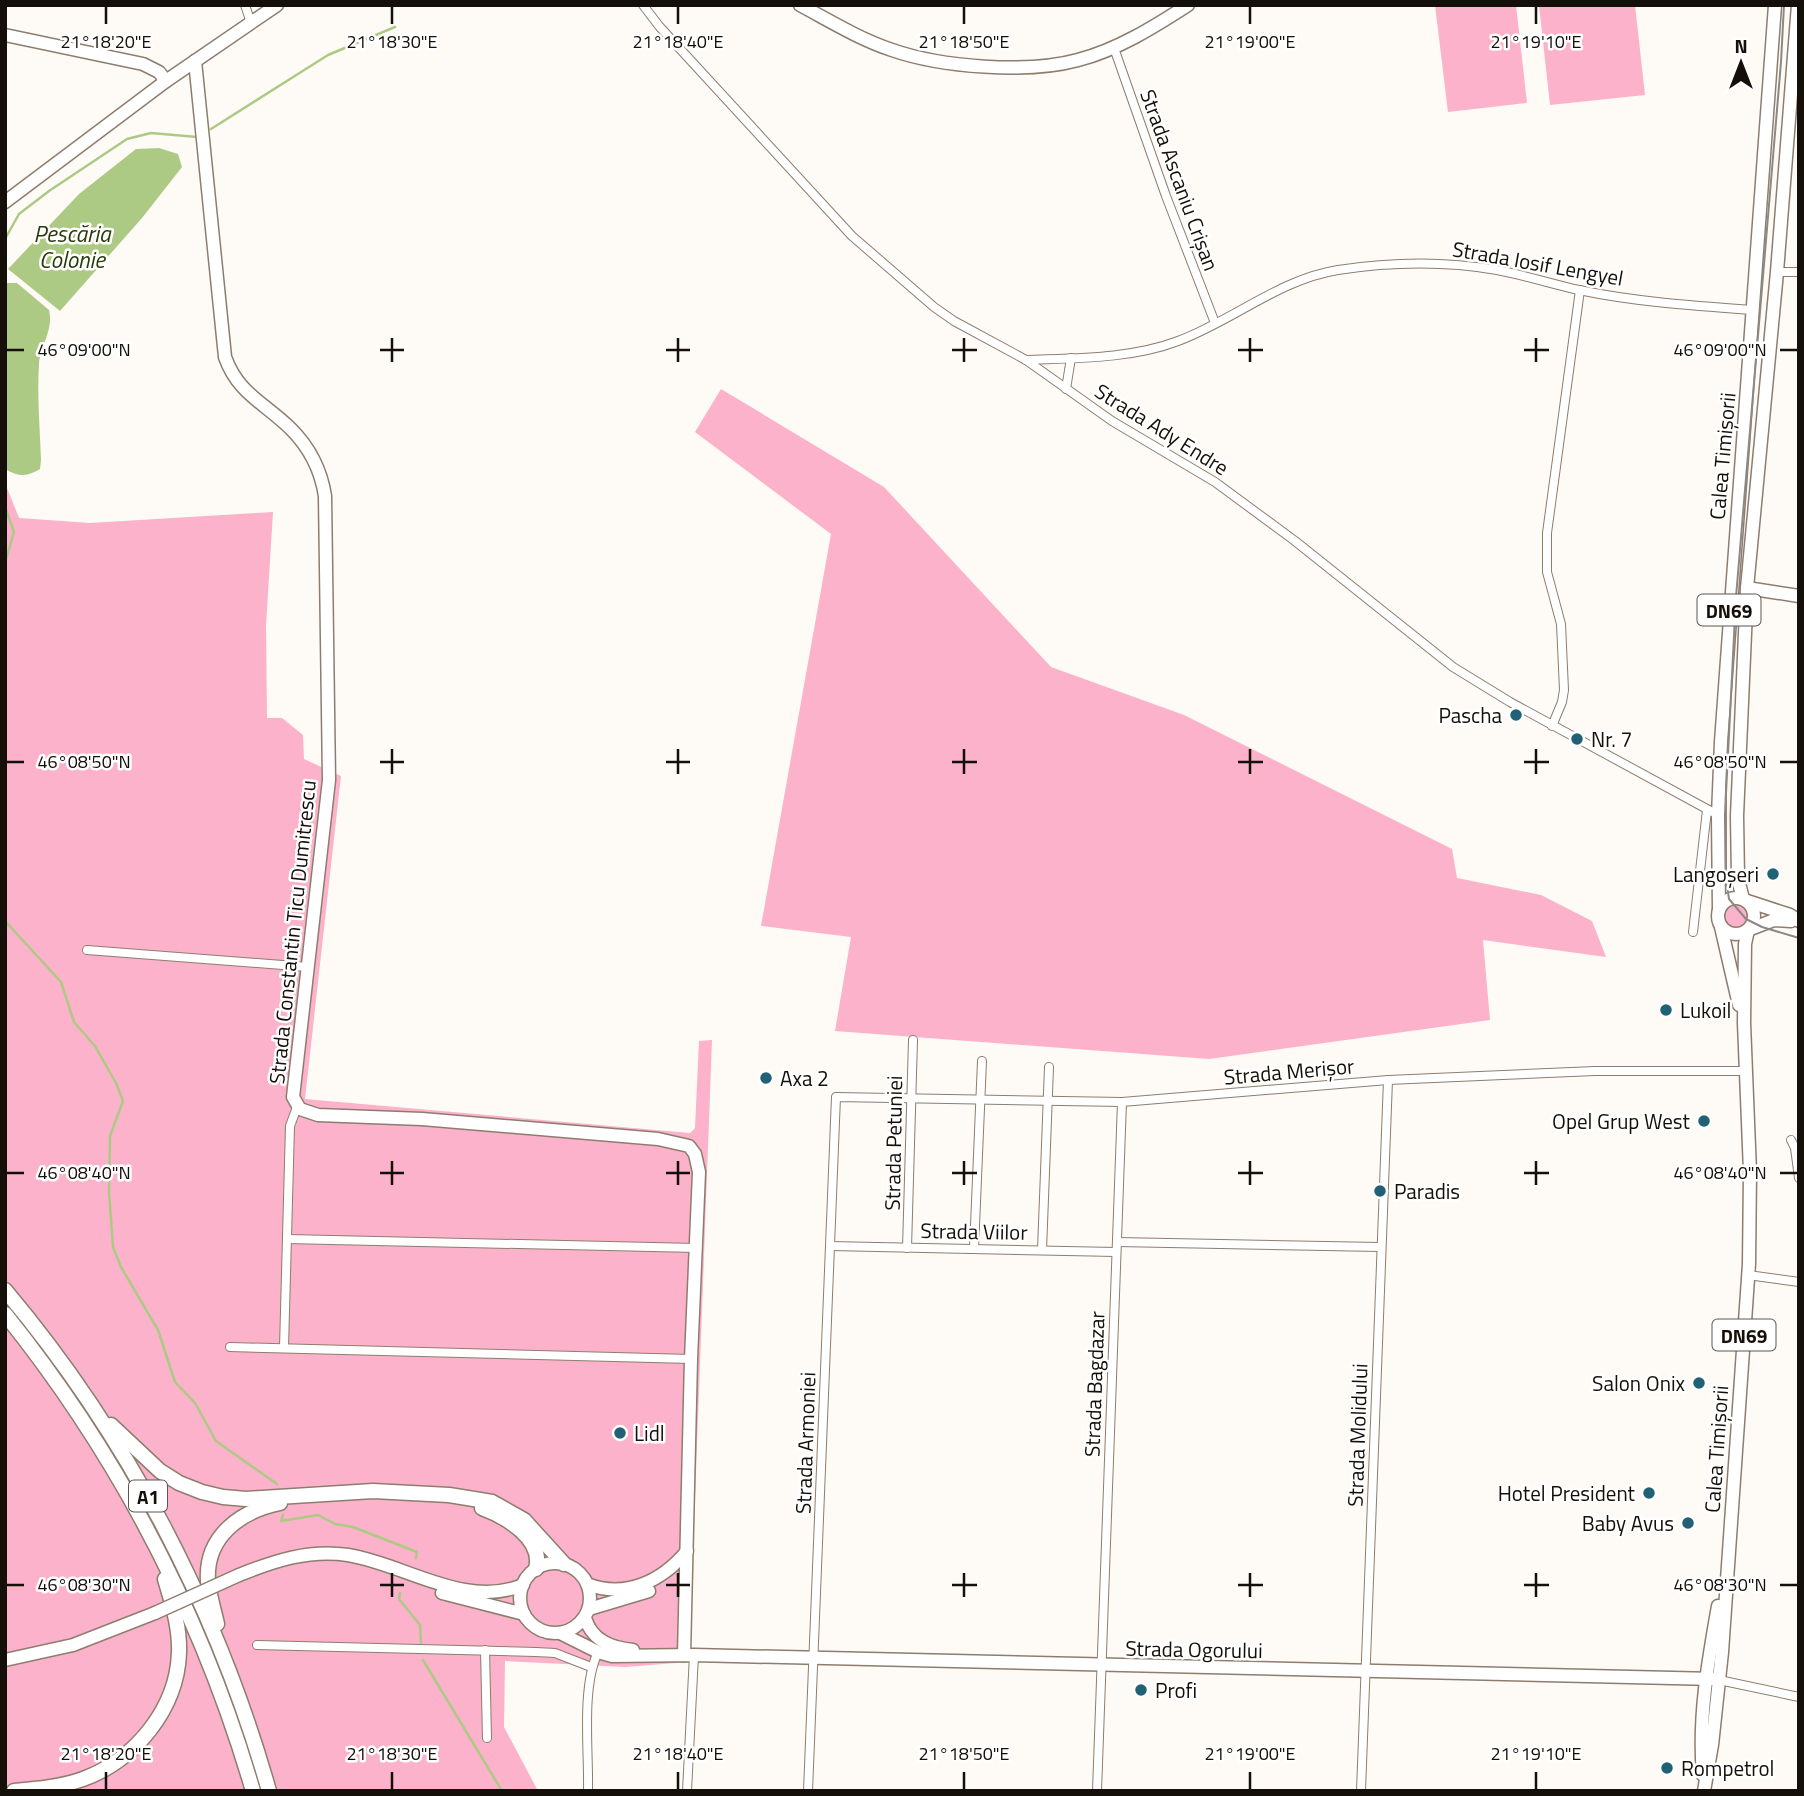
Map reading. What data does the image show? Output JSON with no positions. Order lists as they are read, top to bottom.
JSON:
{
  "streets": {
    "highway": ["A1"],
    "main road": [
      "Calea Timișorii",
      "DN69",
      "Strada Constantin Ticu Dumitrescu",
      "Strada Ogorului"
    ],
    "street": [
      "Strada Ascaniu Crișan",
      "Strada Iosif Lengyel",
      "Strada Ady Endre",
      "Strada Merișor",
      "Strada Petuniei",
      "Strada Viilor",
      "Strada Bagdazar",
      "Strada Molidului",
      "Strada Armoniei"
    ]
  },
  "crossings": [
    ["Strada Ascaniu Crișan", "Strada Iosif Lengyel"],
    ["Strada Iosif Lengyel", "Strada Ady Endre"],
    ["Strada Iosif Lengyel", "Calea Timișorii"],
    ["Strada Ady Endre", "Calea Timișorii"],
    ["Calea Timișorii", "DN69"],
    ["Calea Timișorii", "Strada Merișor"],
    ["Calea Timișorii", "Strada Ogorului"],
    ["Strada Constantin Ticu Dumitrescu", "Strada Ogorului"],
    ["Strada Merișor", "Strada Petuniei"],
    ["Strada Merișor", "Strada Bagdazar"],
    ["Strada Merișor", "Strada Molidului"],
    ["Strada Merișor", "Strada Armoniei"],
    ["Strada Petuniei", "Strada Viilor"],
    ["Strada Viilor", "Strada Bagdazar"],
    ["Strada Viilor", "Strada Armoniei"],
    ["Strada Bagdazar", "Strada Ogorului"],
    ["Strada Molidului", "Strada Ogorului"],
    ["Strada Armoniei", "Strada Ogorului"]
  ],
  "water": ["Pescăria Colonie"],
  "places": [
    "Pascha",
    "Nr. 7",
    "Langoșeri",
    "Lukoil",
    "Axa 2",
    "Opel Grup West",
    "Paradis",
    "Salon Onix",
    "Lidl",
    "Hotel President",
    "Baby Avus",
    "Profi",
    "Rompetrol"
  ],
  "north": "top",
  "coordinates": [
    "21°18'20\"E",
    "21°18'30\"E",
    "21°18'40\"E",
    "21°18'50\"E",
    "21°19'00\"E",
    "21°19'10\"E",
    "46°09'00\"N",
    "46°08'50\"N",
    "46°08'40\"N",
    "46°08'30\"N"
  ]
}
